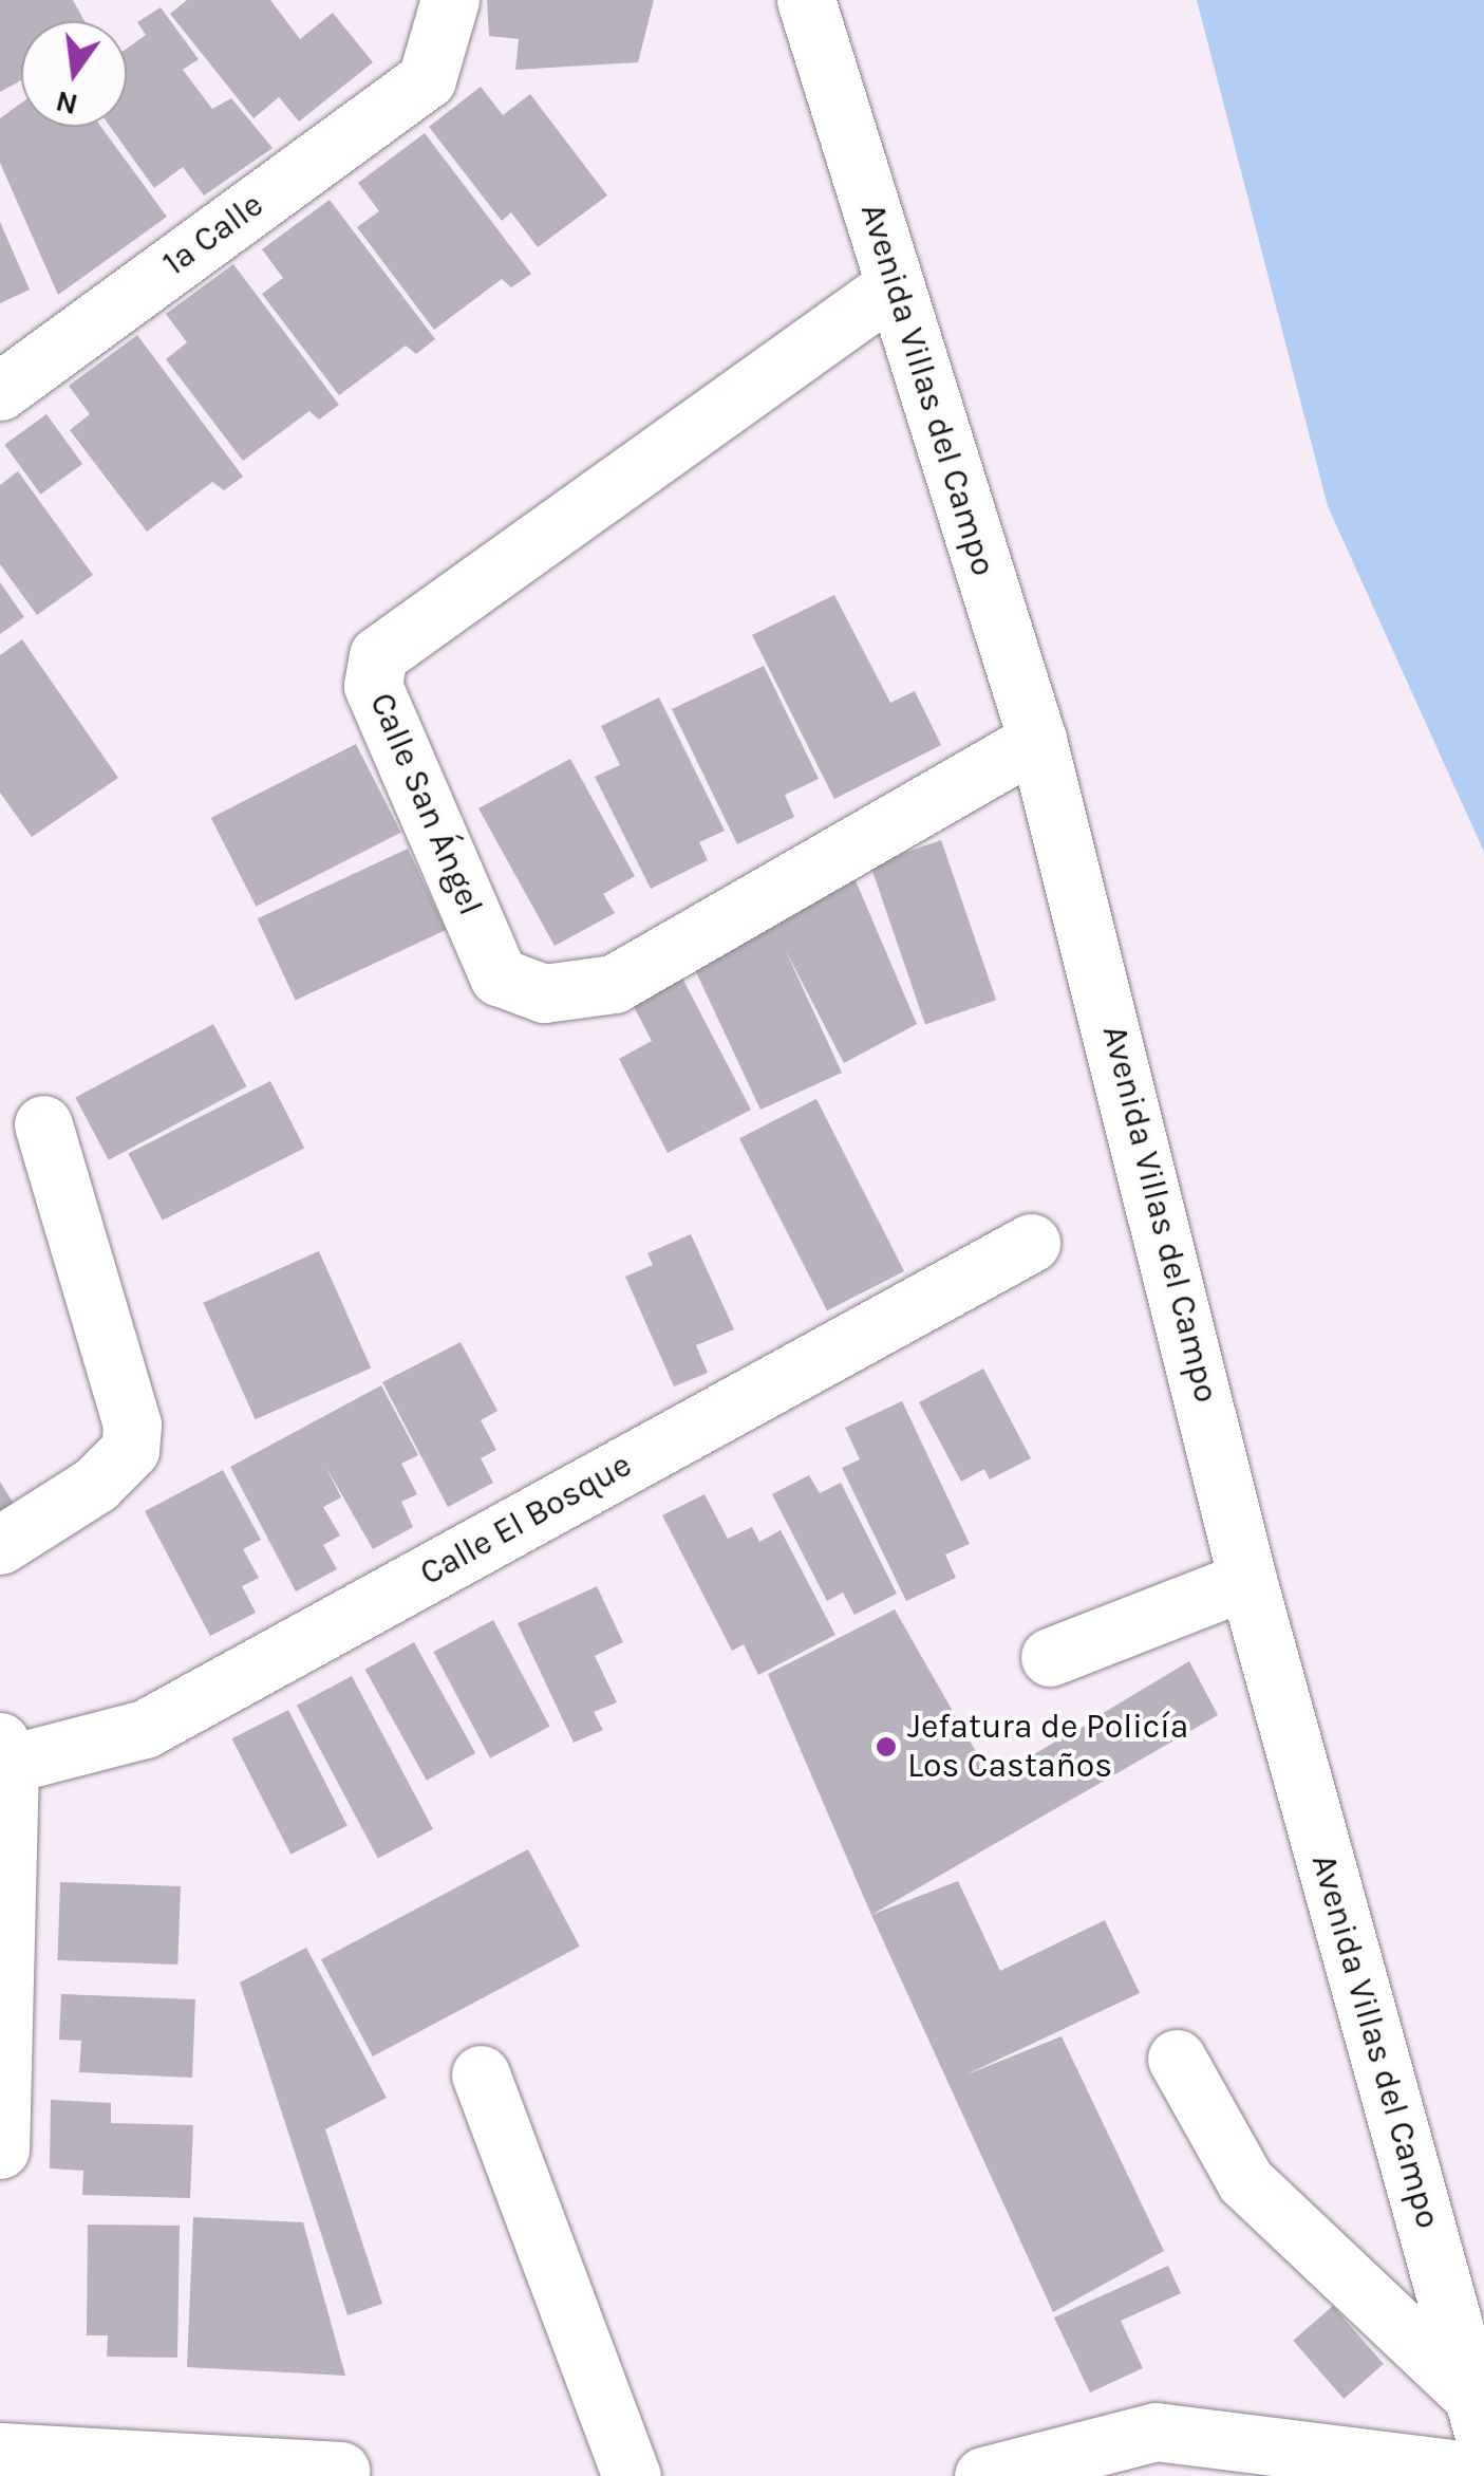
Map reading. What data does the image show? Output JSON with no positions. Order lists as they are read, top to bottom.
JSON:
{
  "streets": {
    "street": [
      "1a Calle",
      "Avenida Villas del Campo",
      "Calle San Ángel",
      "Calle El Bosque"
    ]
  },
  "crossings": [
    ["Avenida Villas del Campo", "Calle San Ángel"]
  ],
  "places": ["Jefatura de Policía Los Castaños"],
  "north": "bottom"
}
